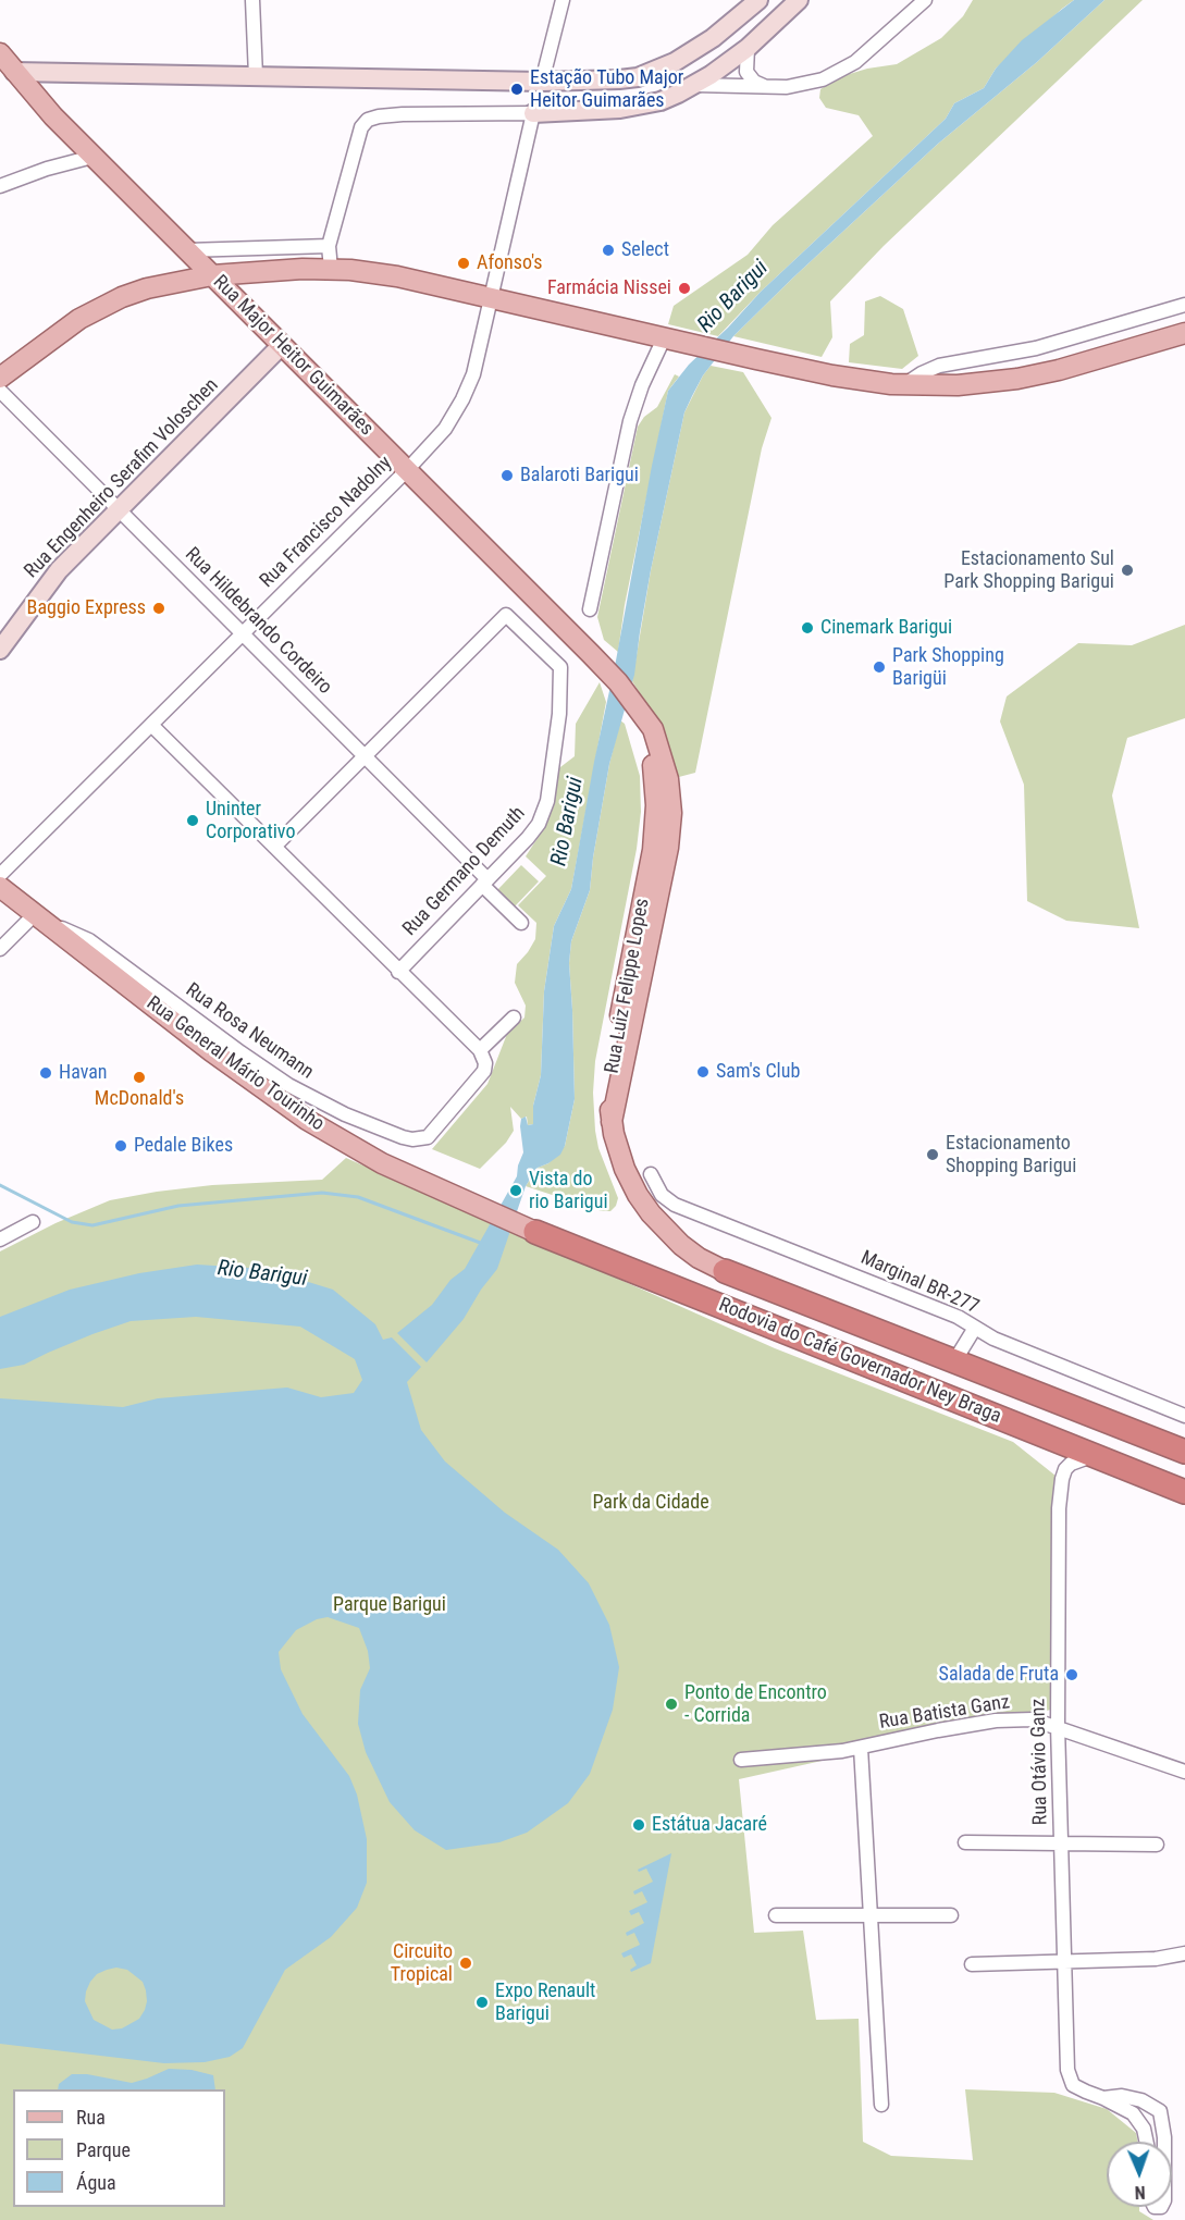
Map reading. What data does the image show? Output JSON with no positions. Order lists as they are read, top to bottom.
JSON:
{
  "streets": {
    "highway": ["Rodovia do Café Governador Ney Braga"],
    "main road": ["Rua Major Heitor Guimarães", "Rua Luiz Felippe Lopes", "Rua General Mário Tourinho"],
    "street": [
      "Rua Engenheiro Serafim Voloschen",
      "Rua Francisco Nadolny",
      "Rua Hildebrando Cordeiro",
      "Rua Germano Demuth",
      "Rua Rosa Neumann",
      "Marginal BR-277",
      "Rua Batista Ganz",
      "Rua Otávio Ganz"
    ]
  },
  "crossings": [
    ["Rua Major Heitor Guimarães", "Rua Engenheiro Serafim Voloschen"],
    ["Rua Major Heitor Guimarães", "Rua Francisco Nadolny"],
    ["Rua Major Heitor Guimarães", "Rua Luiz Felippe Lopes"],
    ["Rua Engenheiro Serafim Voloschen", "Rua Hildebrando Cordeiro"],
    ["Rua Francisco Nadolny", "Rua Hildebrando Cordeiro"],
    ["Rua Hildebrando Cordeiro", "Rua Germano Demuth"],
    ["Rua Luiz Felippe Lopes", "Rodovia do Café Governador Ney Braga"],
    ["Rua Rosa Neumann", "Rua General Mário Tourinho"],
    ["Rua General Mário Tourinho", "Rodovia do Café Governador Ney Braga"],
    ["Rodovia do Café Governador Ney Braga", "Rua Otávio Ganz"],
    ["Rua Batista Ganz", "Rua Otávio Ganz"]
  ],
  "water": ["Rio Barigui"],
  "parks": ["Park da Cidade", "Parque Barigui"],
  "places": [
    "Estação Tubo Major Heitor Guimarães",
    "Select",
    "Afonso's",
    "Farmácia Nissei",
    "Balaroti Barigui",
    "Estacionamento Sul Park Shopping Barigui",
    "Baggio Express",
    "Cinemark Barigui",
    "Park Shopping Barigüi",
    "Uninter Corporativo",
    "Sam's Club",
    "Havan",
    "McDonald's",
    "Pedale Bikes",
    "Estacionamento Shopping Barigui",
    "Vista do rio Barigui",
    "Salada de Fruta",
    "Ponto de Encontro - Corrida",
    "Estátua Jacaré",
    "Circuito Tropical",
    "Expo Renault Barigui"
  ],
  "legend": ["Rua", "Parque", "Água"],
  "north": "bottom"
}
